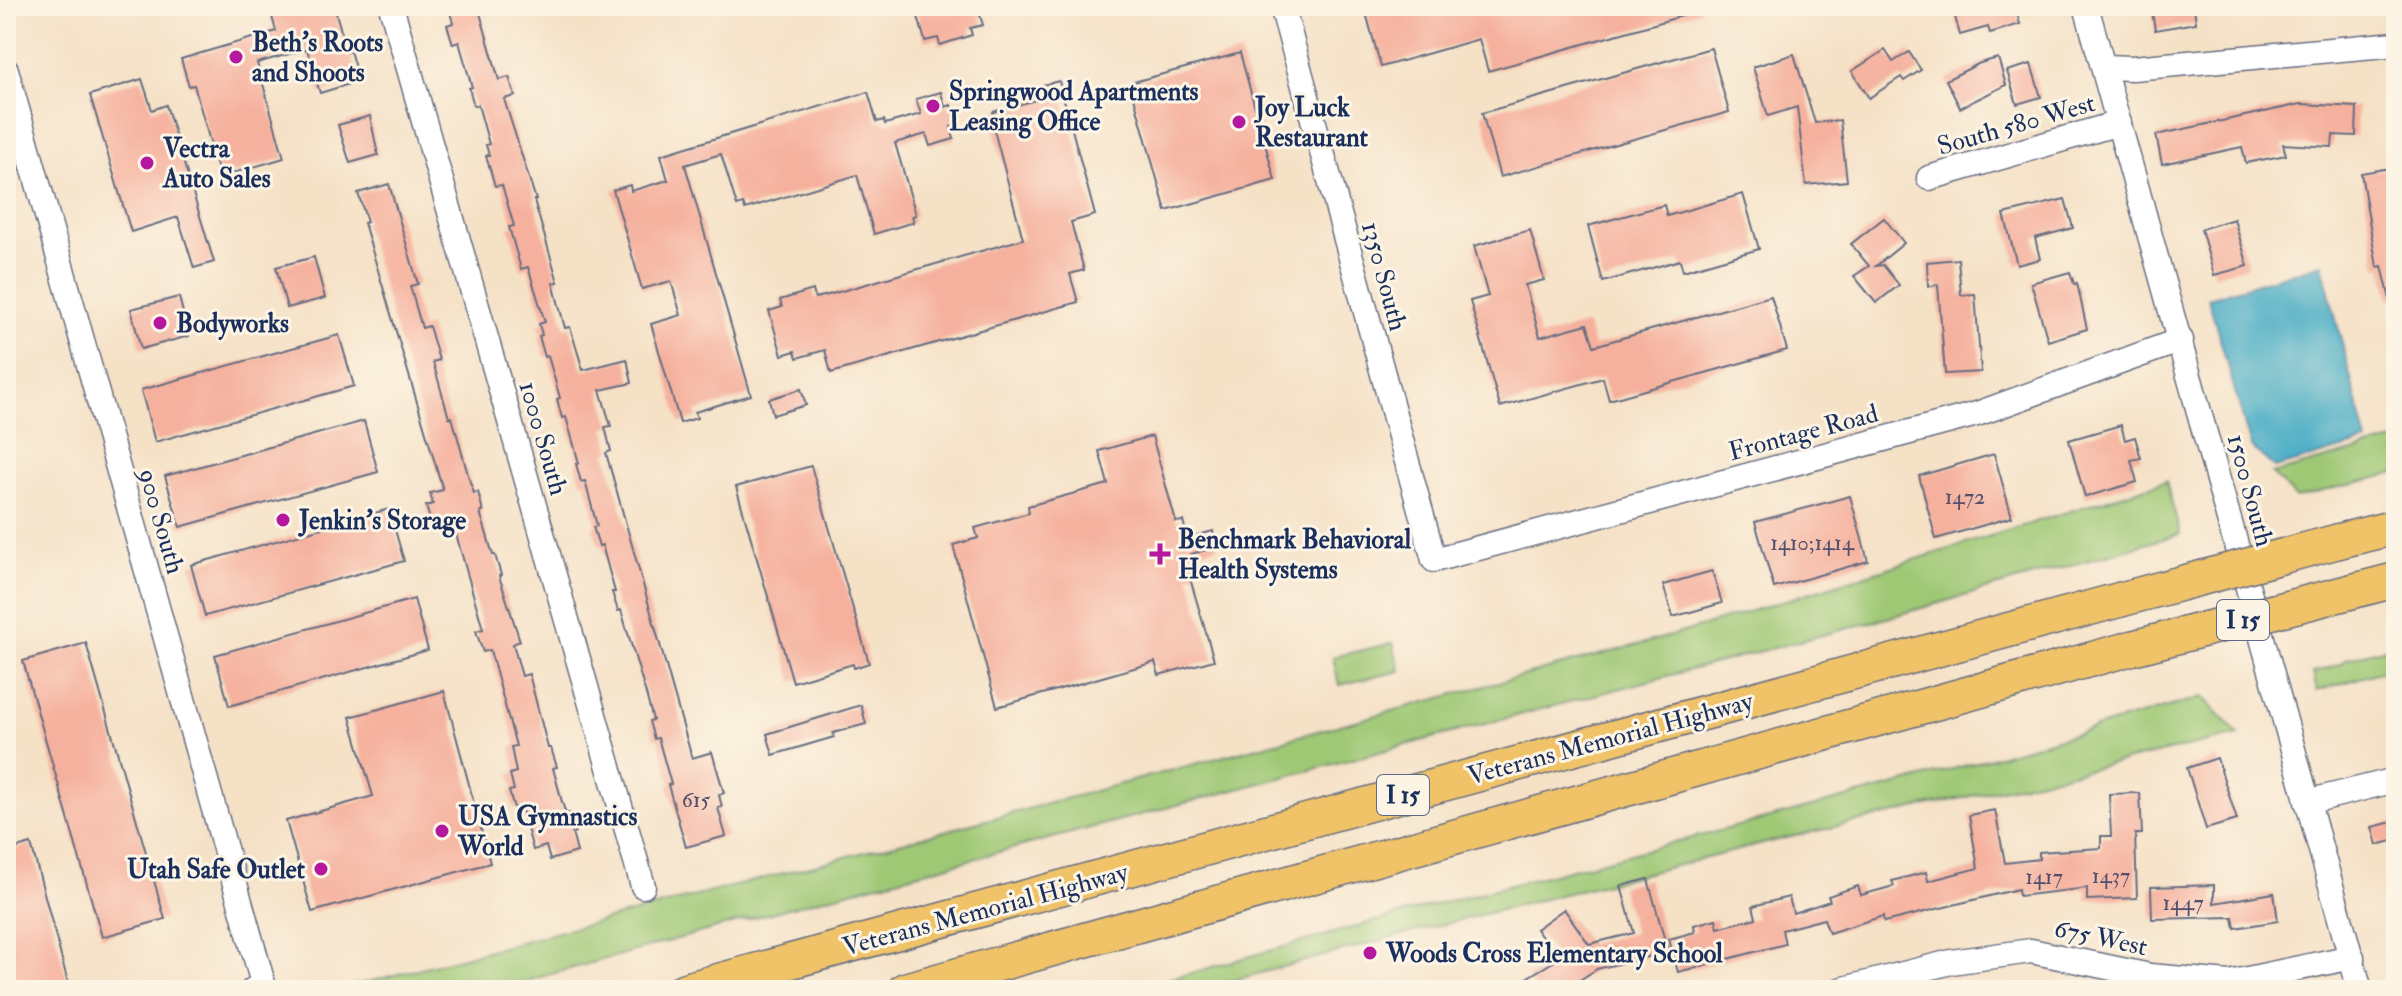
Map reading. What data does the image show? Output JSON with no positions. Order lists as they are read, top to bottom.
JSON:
{
  "streets": {
    "highway": ["I 15", "Veterans Memorial Highway"],
    "street": [
      "South 580 West",
      "1350 South",
      "Frontage Road",
      "1000 South",
      "1500 South",
      "900 South",
      "675 West"
    ]
  },
  "crossings": [
    ["South 580 West", "1500 South"],
    ["1350 South", "Frontage Road"],
    ["Frontage Road", "1500 South"],
    ["1500 South", "675 West"]
  ],
  "places": {
    "other": [
      "Beth's Roots and Shoots",
      "Springwood Apartments Leasing Office",
      "Joy Luck Restaurant",
      "Vectra Auto Sales",
      "Bodyworks",
      "Jenkin's Storage",
      "USA Gymnastics World",
      "Utah Safe Outlet",
      "Woods Cross Elementary School"
    ],
    "health": ["Benchmark Behavioral Health Systems"]
  },
  "house_numbers": [
    "1472",
    "1410;1414",
    "615",
    "1437",
    "1417",
    "1447"
  ]
}
